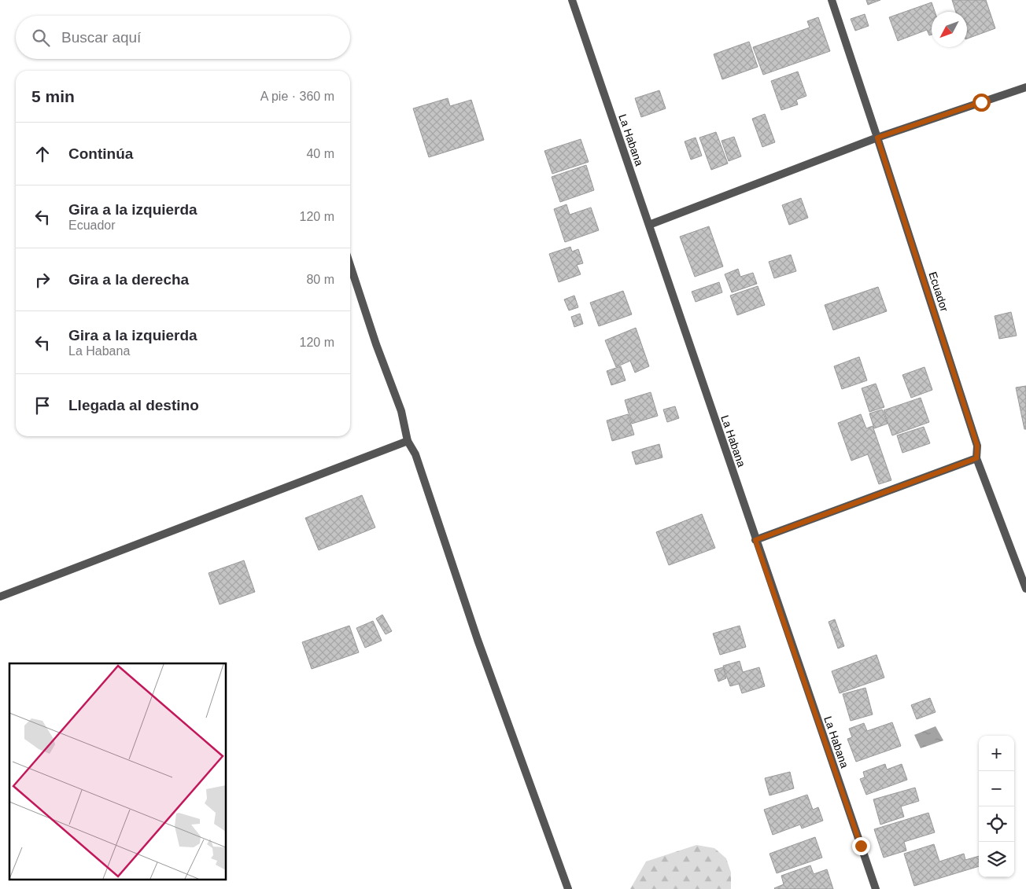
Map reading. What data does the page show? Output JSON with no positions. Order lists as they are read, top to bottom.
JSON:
{
  "streets": {
    "street": ["La Habana", "Ecuador"]
  },
  "north": "bottom left",
  "page": {
    "search": "Buscar aquí",
    "heading": ["5 min", "A pie · 360 m"],
    "list": [
      ["Continúa", "40 m"],
      ["Gira a la izquierda", "Ecuador", "120 m"],
      ["Gira a la derecha", "80 m"],
      ["Gira a la izquierda", "La Habana", "120 m"],
      "Llegada al destino"
    ],
    "map_buttons": ["+", "−"]
  }
}
